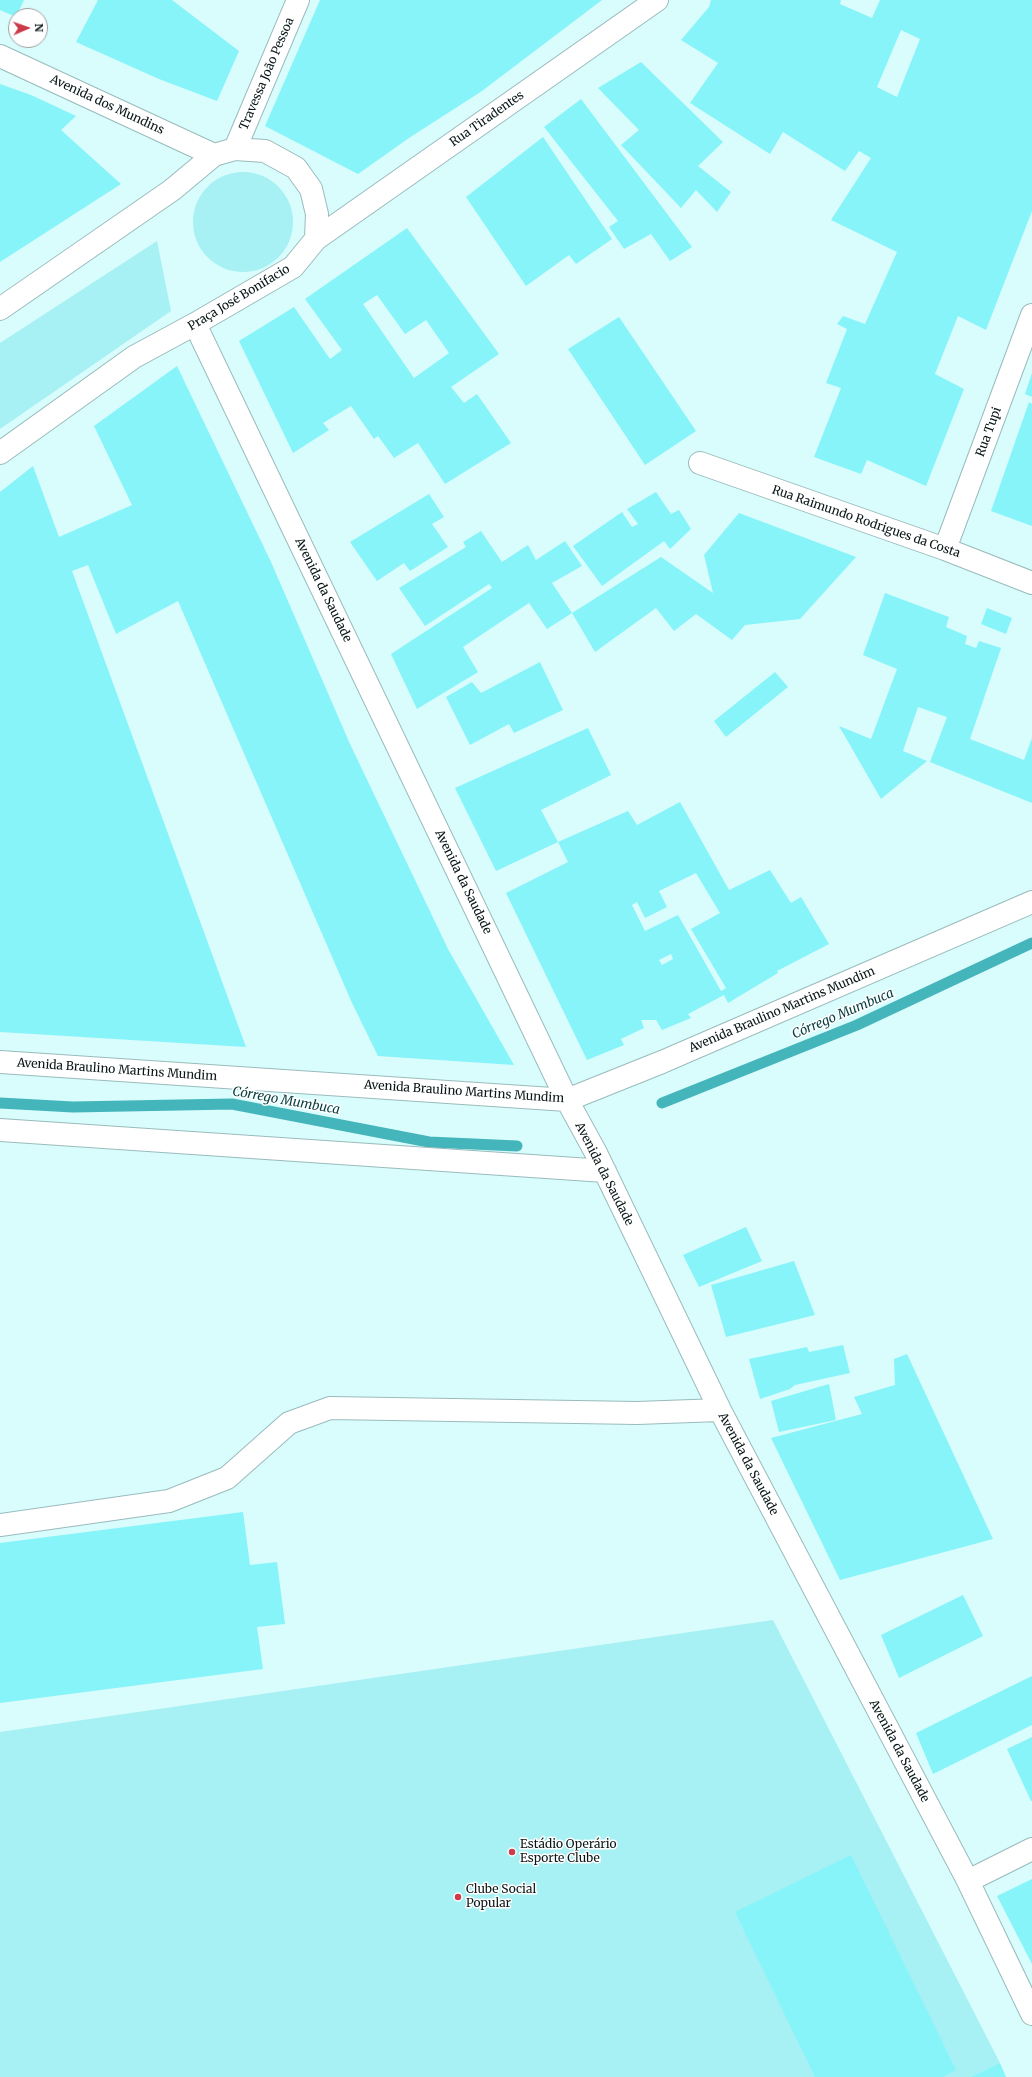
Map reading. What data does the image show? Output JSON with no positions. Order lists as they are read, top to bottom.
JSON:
{
  "streets": {
    "street": [
      "Travessa João Pessoa",
      "Avenida dos Mundins",
      "Rua Tiradentes",
      "Praça José Bonifacio",
      "Rua Tupi",
      "Rua Raimundo Rodrigues da Costa",
      "Avenida da Saudade",
      "Avenida Braulino Martins Mundim"
    ]
  },
  "crossings": [
    ["Rua Tiradentes", "Praça José Bonifacio"],
    ["Praça José Bonifacio", "Avenida da Saudade"],
    ["Rua Tupi", "Rua Raimundo Rodrigues da Costa"],
    ["Avenida da Saudade", "Avenida Braulino Martins Mundim"]
  ],
  "water": ["Córrego Mumbuca"],
  "places": ["Estádio Operário Esporte Clube", "Clube Social Popular"],
  "north": "right"
}
